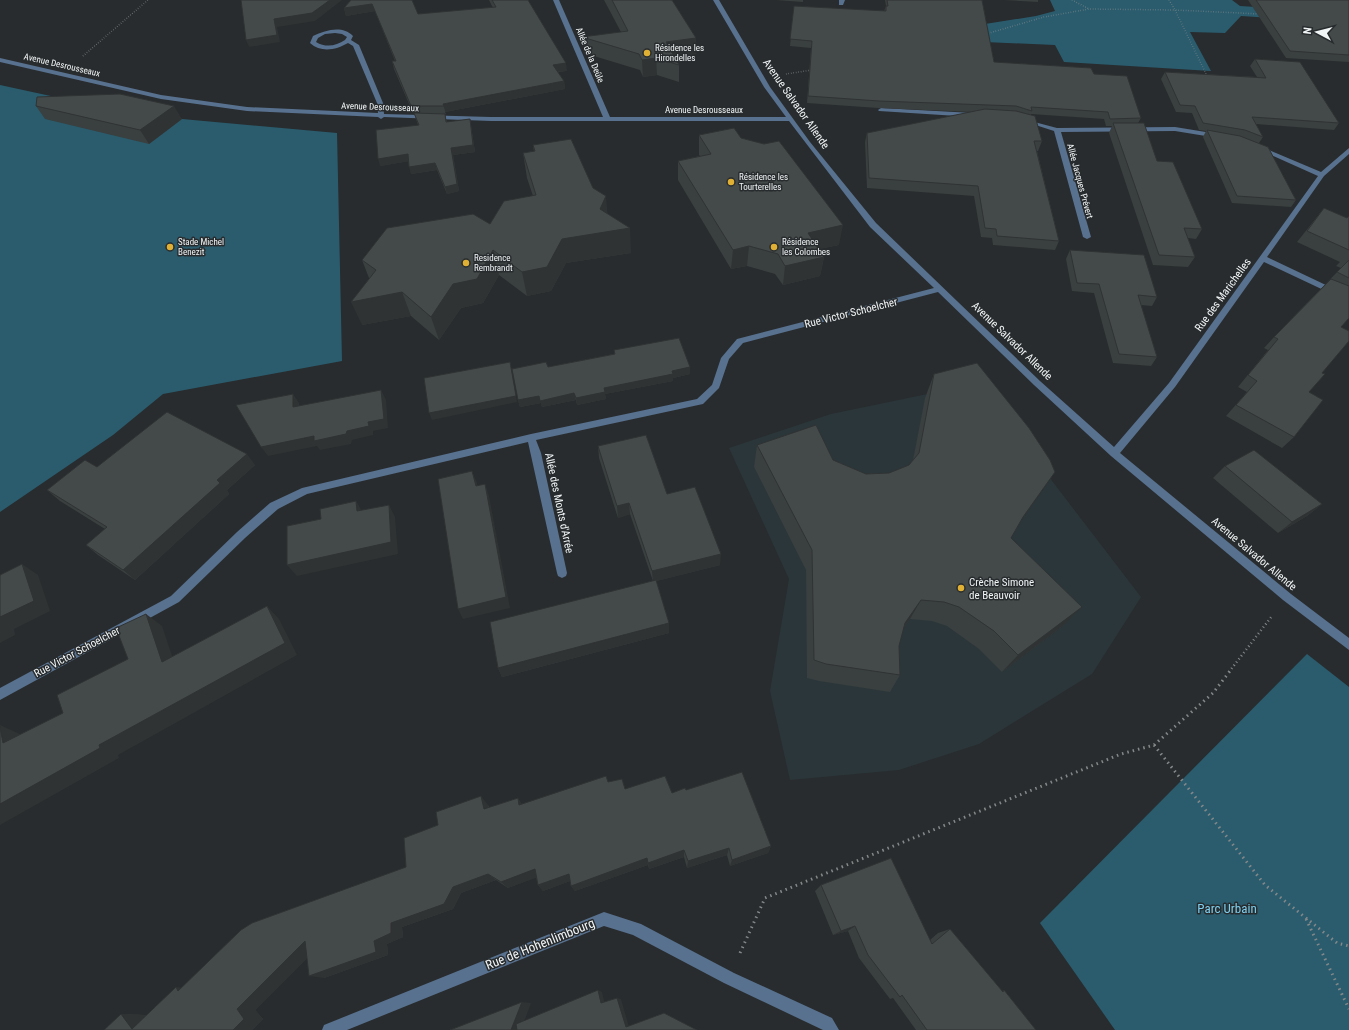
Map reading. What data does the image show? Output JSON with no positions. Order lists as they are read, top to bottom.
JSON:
{
  "streets": {
    "street": [
      "Allée de la Deûle",
      "Avenue Desrousseaux",
      "Avenue Salvador Allende",
      "Allée Jacques Prévert",
      "Rue des Marichelles",
      "Rue Victor Schoelcher",
      "Allée des Monts d'Arrée",
      "Rue de Hohenlimbourg"
    ]
  },
  "crossings": [
    ["Allée de la Deûle", "Avenue Desrousseaux"],
    ["Avenue Desrousseaux", "Avenue Salvador Allende"],
    ["Avenue Salvador Allende", "Rue des Marichelles"],
    ["Avenue Salvador Allende", "Rue Victor Schoelcher"],
    ["Rue Victor Schoelcher", "Allée des Monts d'Arrée"]
  ],
  "parks": ["Parc Urbain"],
  "places": [
    "Résidence les Hirondelles",
    "Résidence les Tourterelles",
    "Stade Michel Benezit",
    "Résidence les Colombes",
    "Residence Rembrandt",
    "Crèche Simone de Beauvoir"
  ],
  "north": "left"
}
